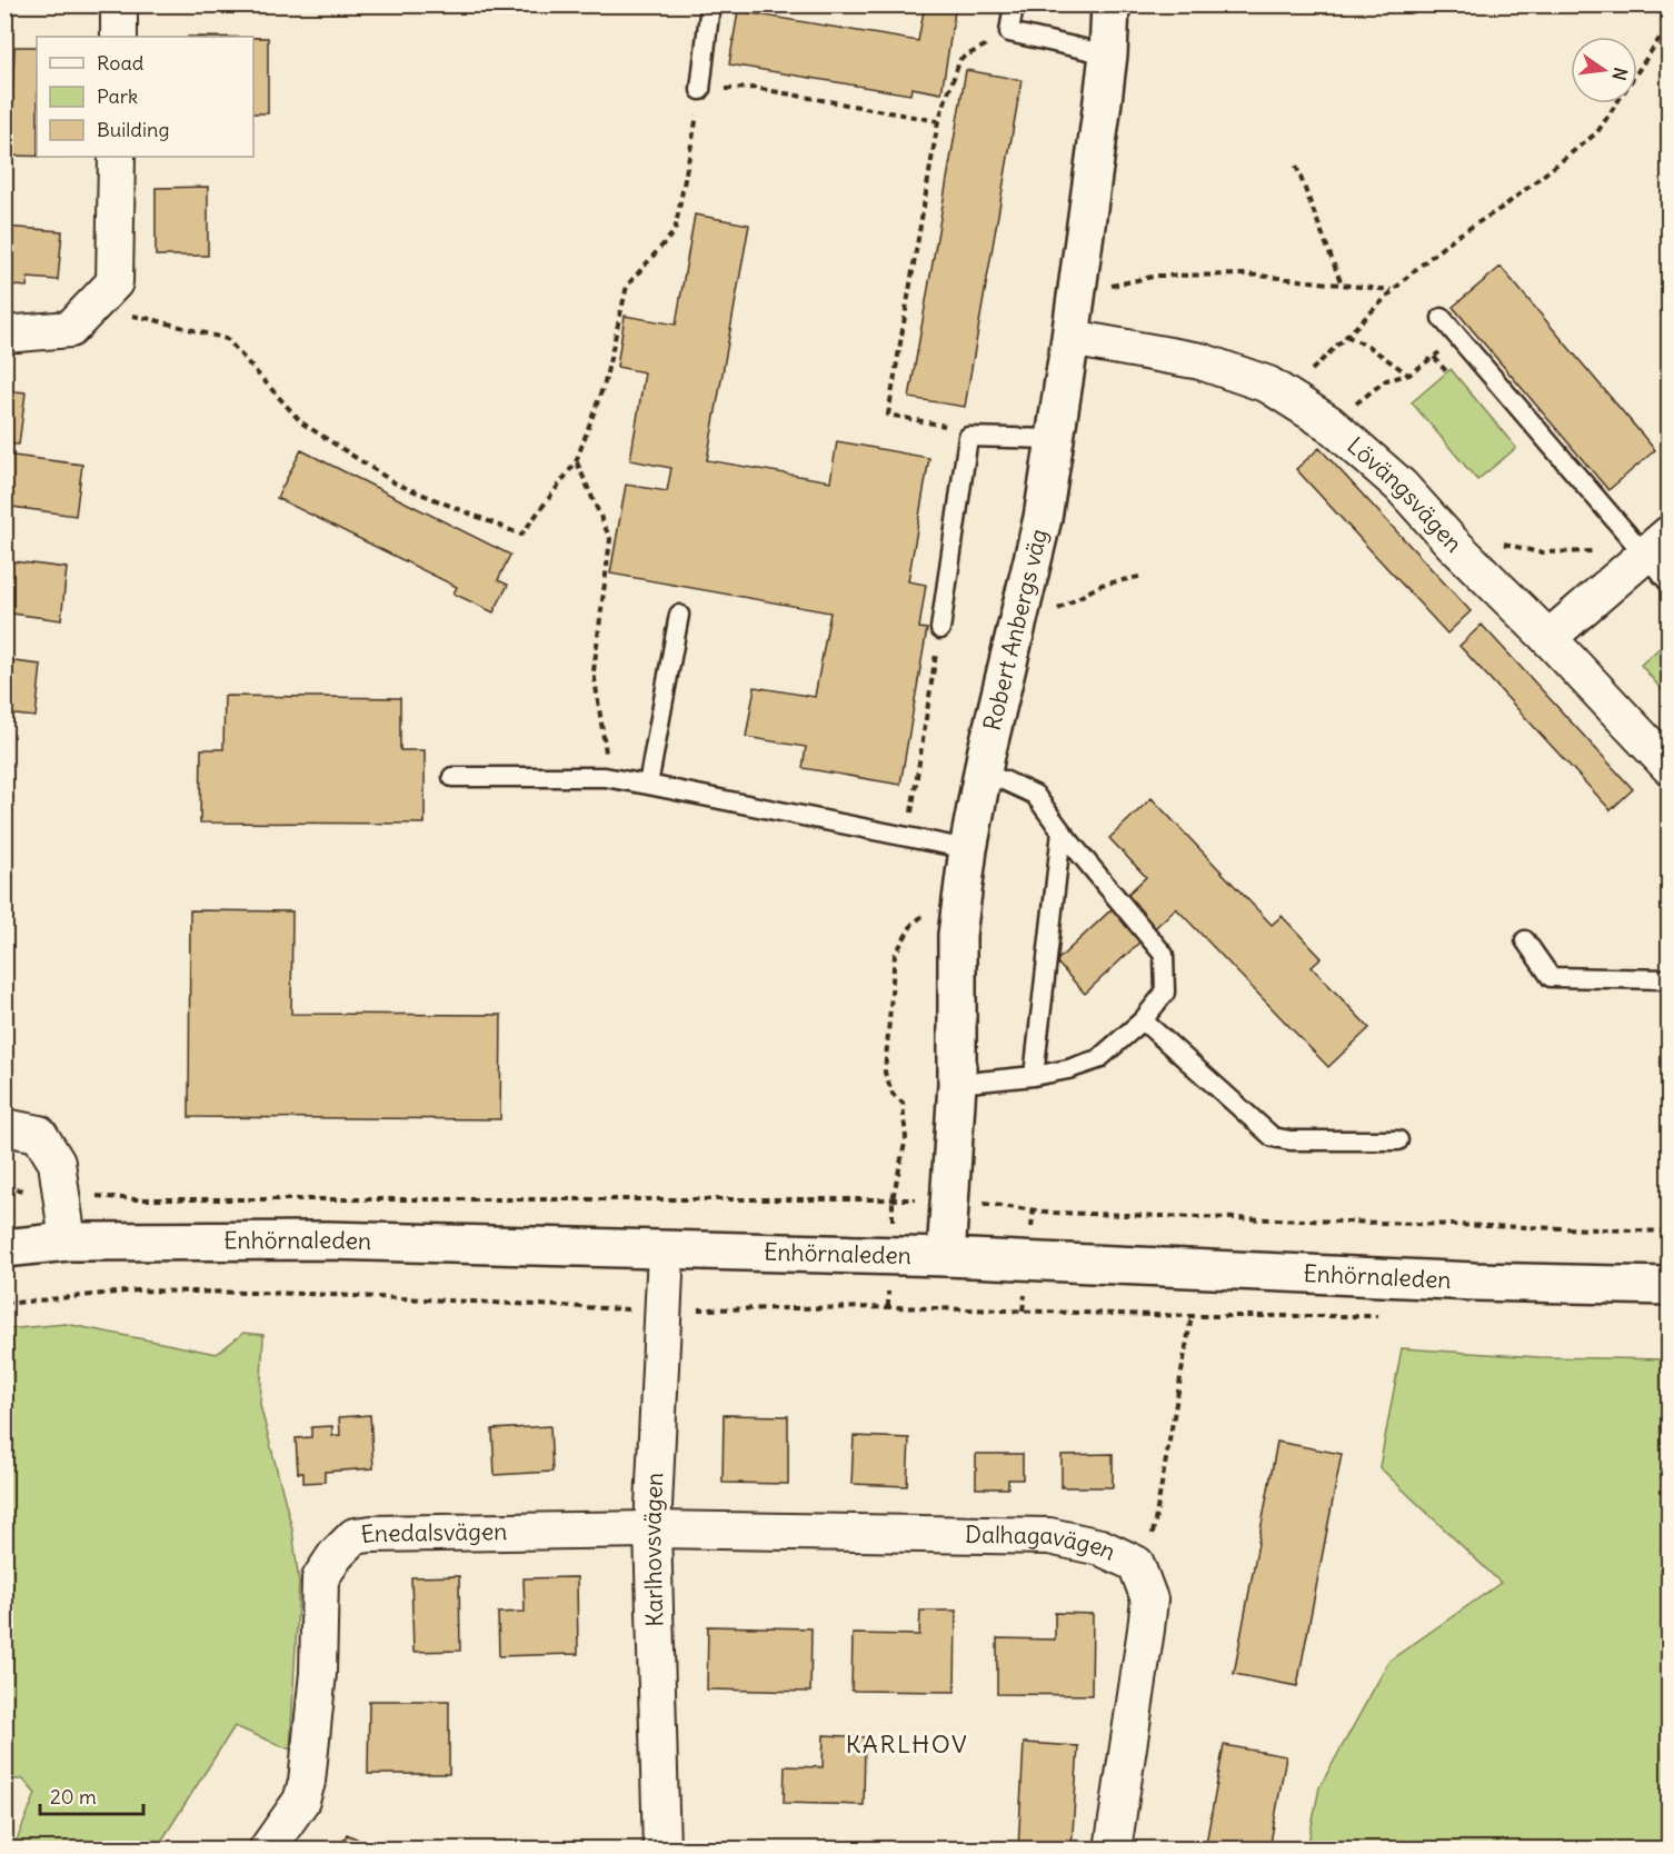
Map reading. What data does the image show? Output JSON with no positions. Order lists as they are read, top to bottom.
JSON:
{
  "streets": {
    "street": [
      "Lövängsvägen",
      "Robert Anbergs väg",
      "Enhörnaleden",
      "Enedalsvägen",
      "Dalhagavägen",
      "Karlhovsvägen"
    ]
  },
  "crossings": [
    ["Lövängsvägen", "Robert Anbergs väg"],
    ["Robert Anbergs väg", "Enhörnaleden"],
    ["Enhörnaleden", "Karlhovsvägen"],
    ["Enedalsvägen", "Dalhagavägen"],
    ["Enedalsvägen", "Karlhovsvägen"],
    ["Dalhagavägen", "Karlhovsvägen"]
  ],
  "districts": ["KARLHOV"],
  "legend": ["Road", "Park", "Building"],
  "scale_bar": "20 m",
  "north": "right"
}
